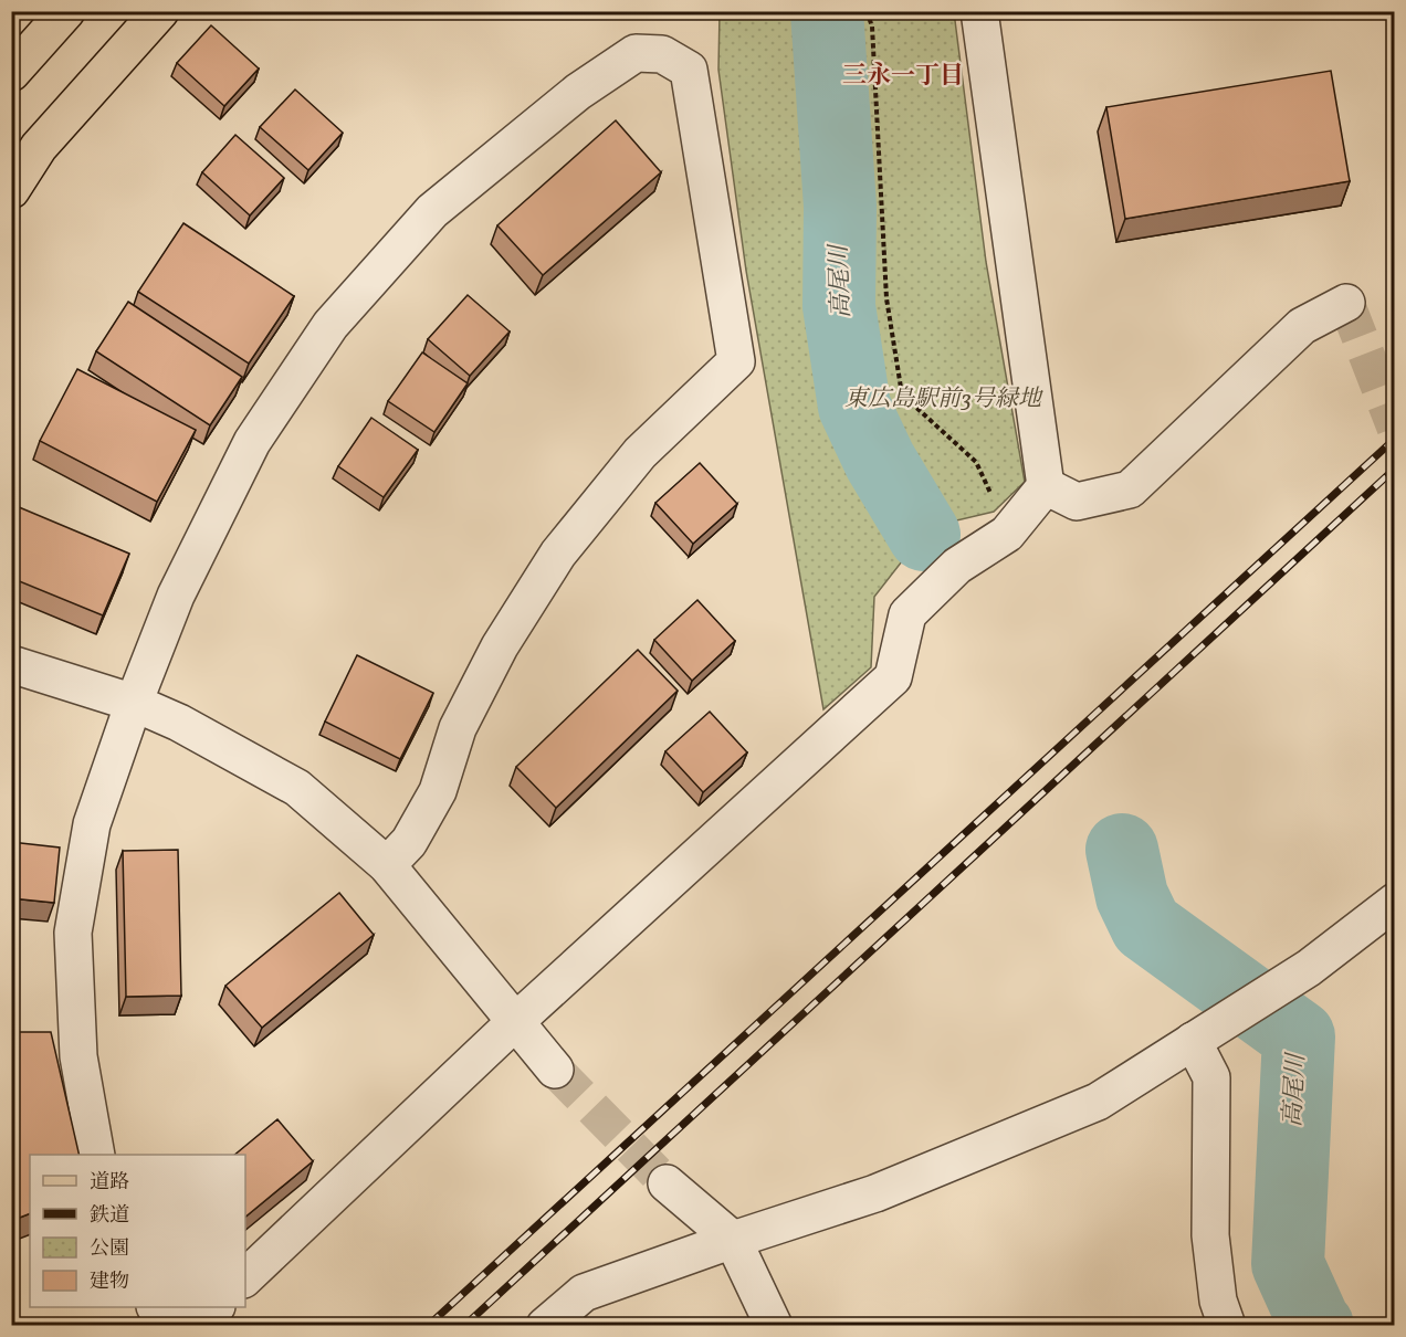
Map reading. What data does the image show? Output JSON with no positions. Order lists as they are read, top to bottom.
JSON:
{
  "districts": ["三永一丁目"],
  "water": ["高尾川"],
  "parks": ["東広島駅前3号緑地"],
  "legend": [
    "道路",
    "鉄道",
    "公園",
    "建物"
  ]
}
